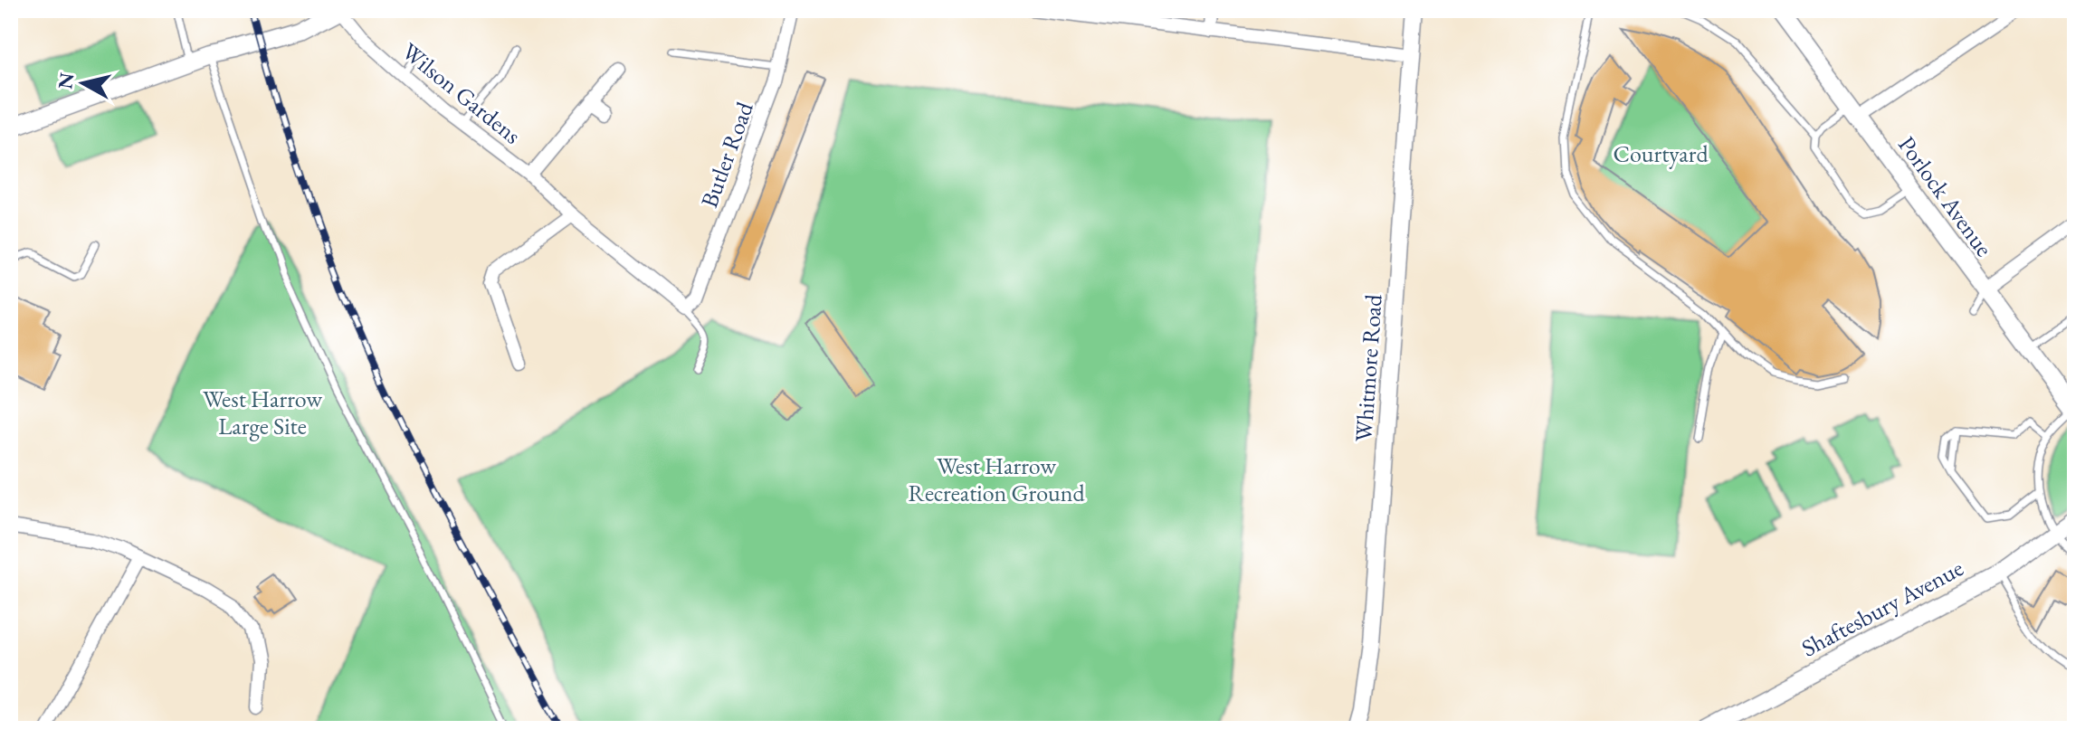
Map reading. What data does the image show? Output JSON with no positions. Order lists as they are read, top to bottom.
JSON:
{
  "streets": {
    "street": [
      "Wilson Gardens",
      "Butler Road",
      "Porlock Avenue",
      "Whitmore Road",
      "Shaftesbury Avenue"
    ]
  },
  "crossings": [
    ["Wilson Gardens", "Butler Road"]
  ],
  "parks": ["Courtyard", "West Harrow Large Site", "West Harrow Recreation Ground"],
  "north": "left"
}
